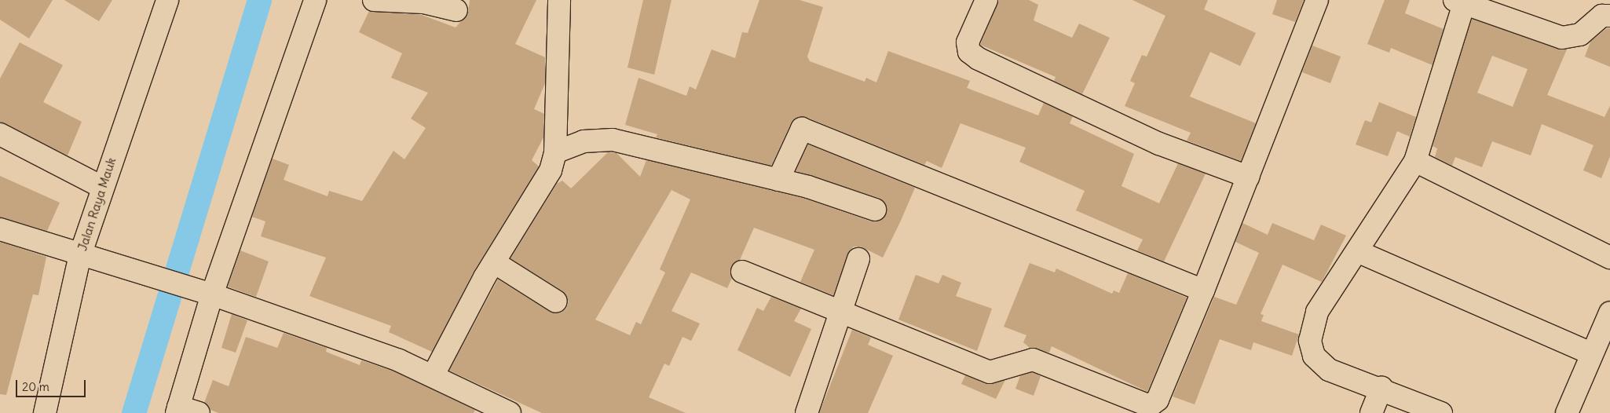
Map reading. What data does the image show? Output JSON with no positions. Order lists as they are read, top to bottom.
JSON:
{
  "streets": {
    "street": ["Jalan Raya Mauk"]
  },
  "scale_bar": "20 m"
}
